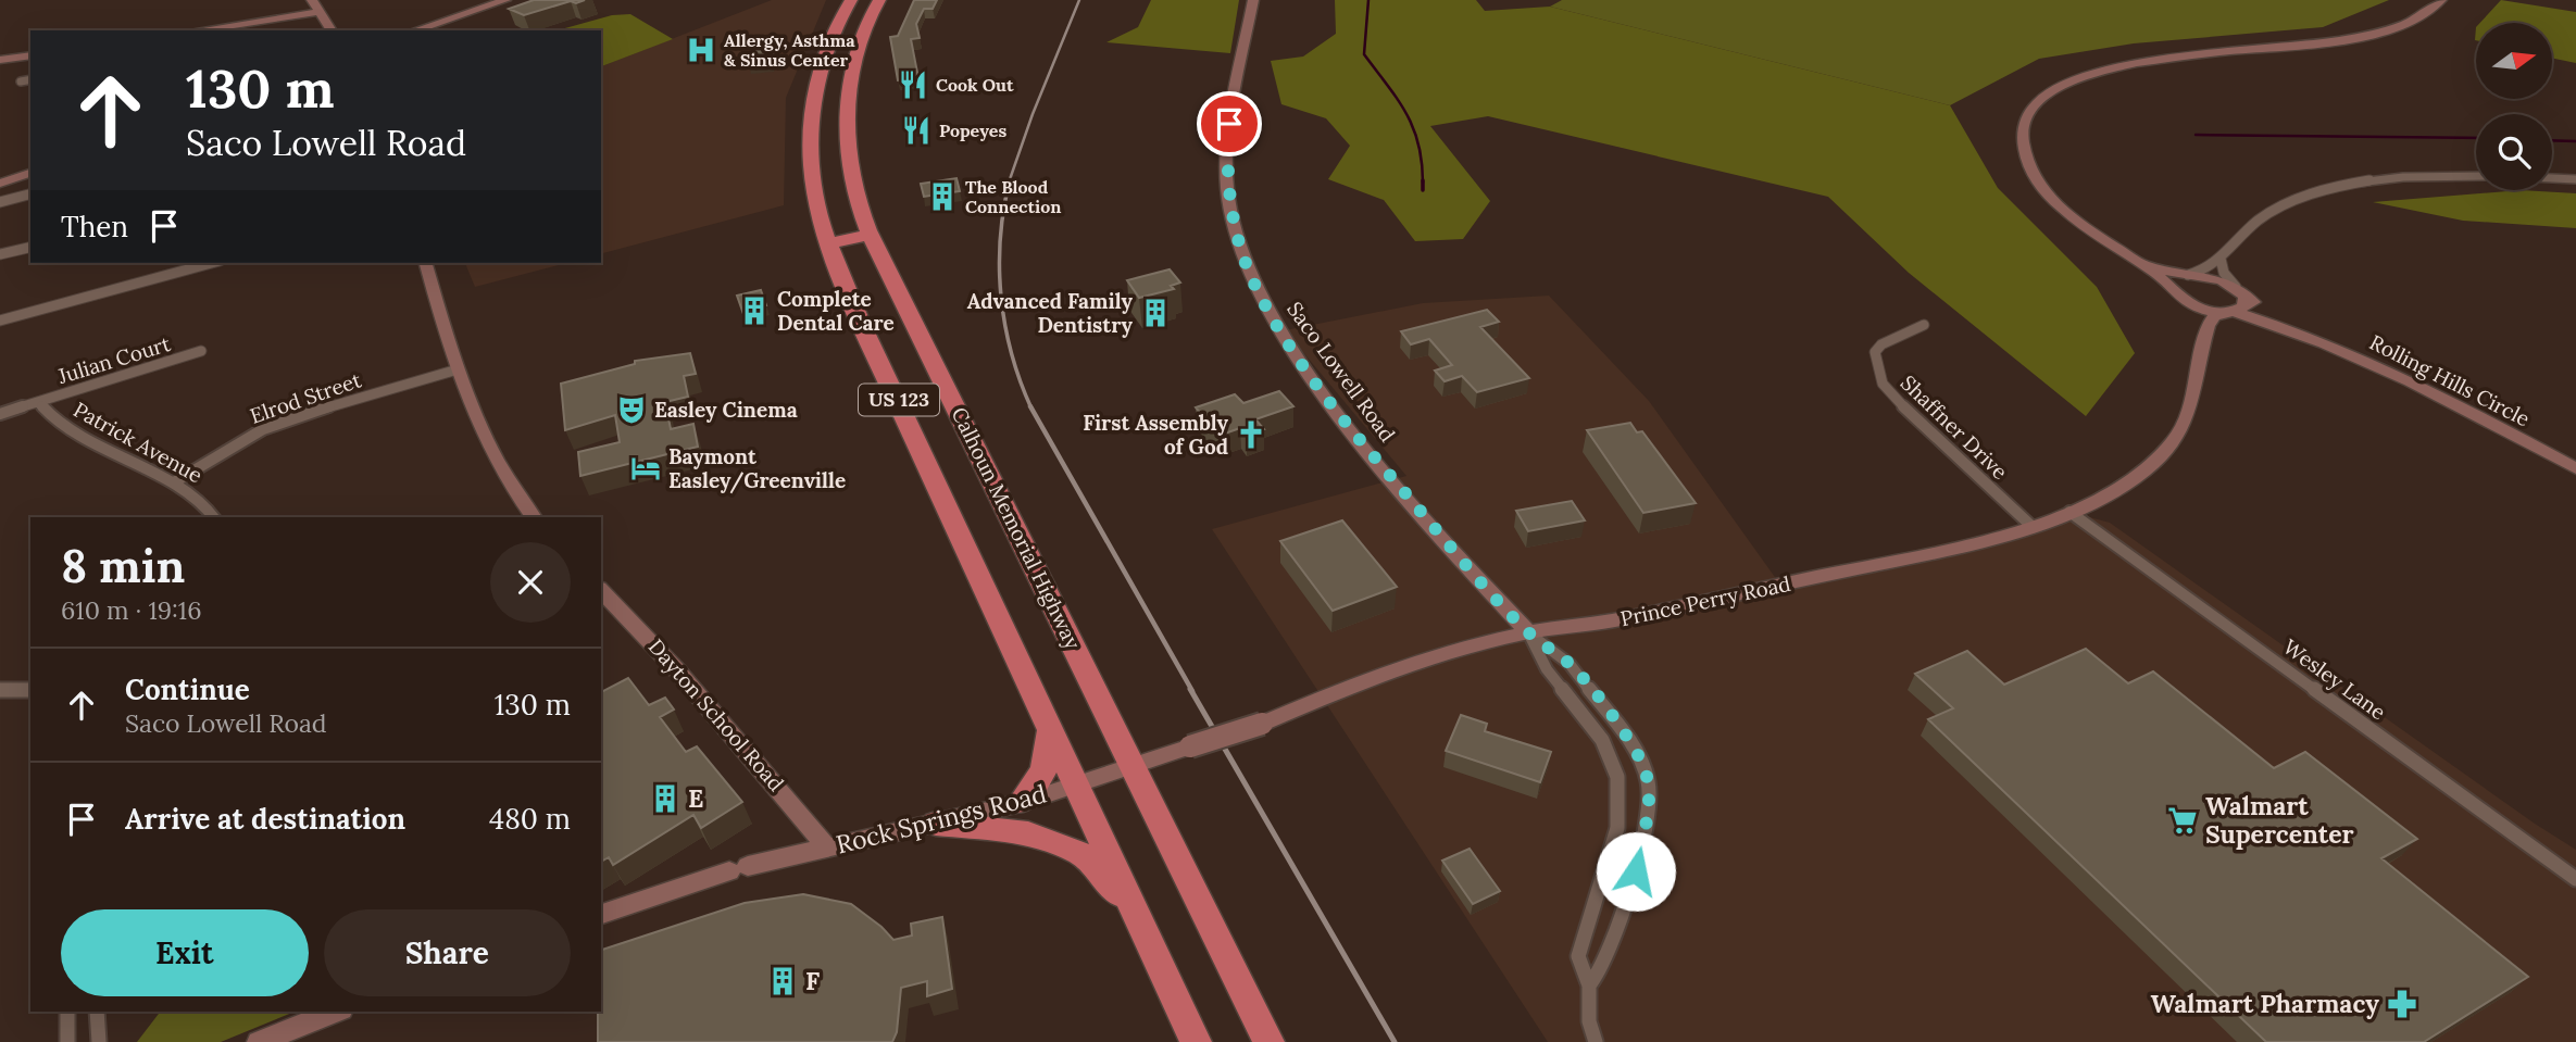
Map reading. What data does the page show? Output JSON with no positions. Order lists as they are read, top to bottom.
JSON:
{
  "streets": {
    "highway": ["US 123", "Calhoun Memorial Highway"],
    "street": [
      "Julian Court",
      "Saco Lowell Road",
      "Rolling Hills Circle",
      "Elrod Street",
      "Shaffner Drive",
      "Patrick Avenue",
      "Prince Perry Road",
      "Wesley Lane",
      "Dayton School Road",
      "Rock Springs Road"
    ]
  },
  "crossings": [
    ["Julian Court", "Patrick Avenue"],
    ["Saco Lowell Road", "Prince Perry Road"],
    ["Rolling Hills Circle", "Prince Perry Road"],
    ["Elrod Street", "Patrick Avenue"],
    ["US 123", "Rock Springs Road"],
    ["Shaffner Drive", "Prince Perry Road"],
    ["Calhoun Memorial Highway", "Prince Perry Road"],
    ["Calhoun Memorial Highway", "Rock Springs Road"],
    ["Prince Perry Road", "Wesley Lane"],
    ["Prince Perry Road", "Rock Springs Road"],
    ["Dayton School Road", "Rock Springs Road"]
  ],
  "places": {
    "hospital": ["Allergy, Asthma & Sinus Center"],
    "restaurant": ["Cook Out", "Popeyes"],
    "building": [
      "The Blood Connection",
      "Complete Dental Care",
      "Advanced Family Dentistry",
      "E",
      "F"
    ],
    "theatre": ["Easley Cinema"],
    "church": ["First Assembly of God"],
    "hotel": ["Baymont Easley/Greenville"],
    "supermarket": ["Walmart Supercenter"],
    "pharmacy": ["Walmart Pharmacy"]
  },
  "north": "right",
  "page": {
    "turn": ["130 m", "Saco Lowell Road"],
    "then": "Then",
    "heading": ["8 min", "610 m · 19:16"],
    "list": [
      {
        "name": "Continue",
        "note": "Saco Lowell Road",
        "value": "130 m"
      },
      {
        "name": "Arrive at destination",
        "value": "480 m"
      }
    ],
    "buttons": ["Exit", "Share"]
  }
}
